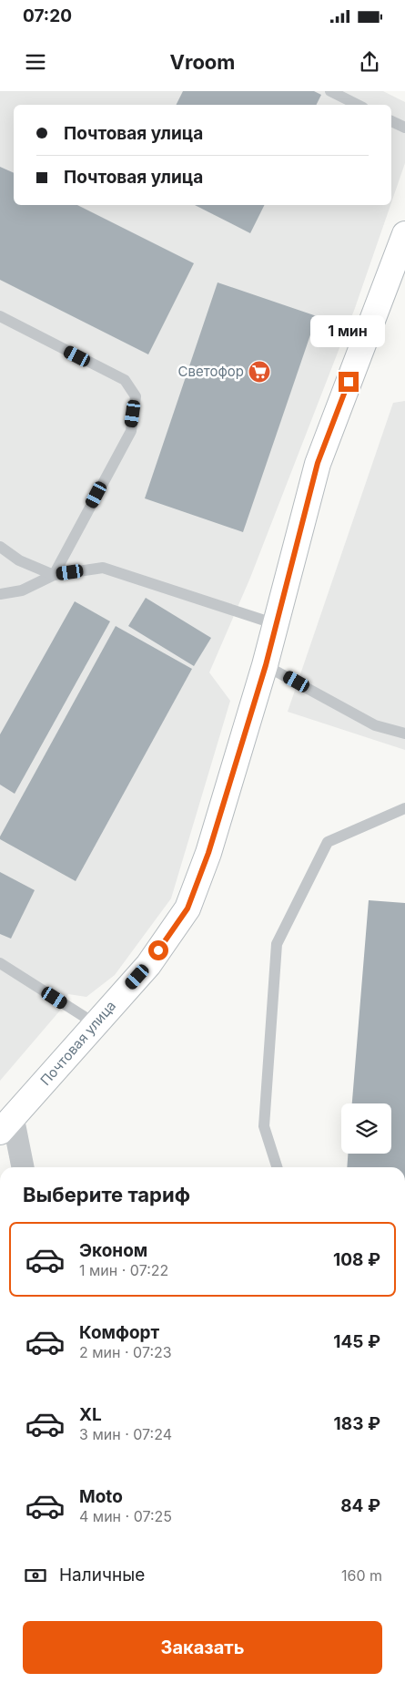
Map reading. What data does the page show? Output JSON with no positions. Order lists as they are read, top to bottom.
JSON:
{
  "streets": {
    "street": ["Почтовая улица"]
  },
  "places": {
    "supermarket": ["Светофор"]
  },
  "page": {
    "status": "07:20",
    "header": "Vroom",
    "banner": ["Почтовая улица", "Почтовая улица"],
    "bubble": "1 мин",
    "heading": "Выберите тариф",
    "list": [
      {
        "name": "Эконом",
        "note": "1 мин · 07:22",
        "value": "108 ₽"
      },
      {
        "name": "Комфорт",
        "note": "2 мин · 07:23",
        "value": "145 ₽"
      },
      {
        "name": "XL",
        "note": "3 мин · 07:24",
        "value": "183 ₽"
      },
      {
        "name": "Moto",
        "note": "4 мин · 07:25",
        "value": "84 ₽"
      }
    ],
    "pay": ["Наличные", "160 m"],
    "buttons": "Заказать"
  }
}
